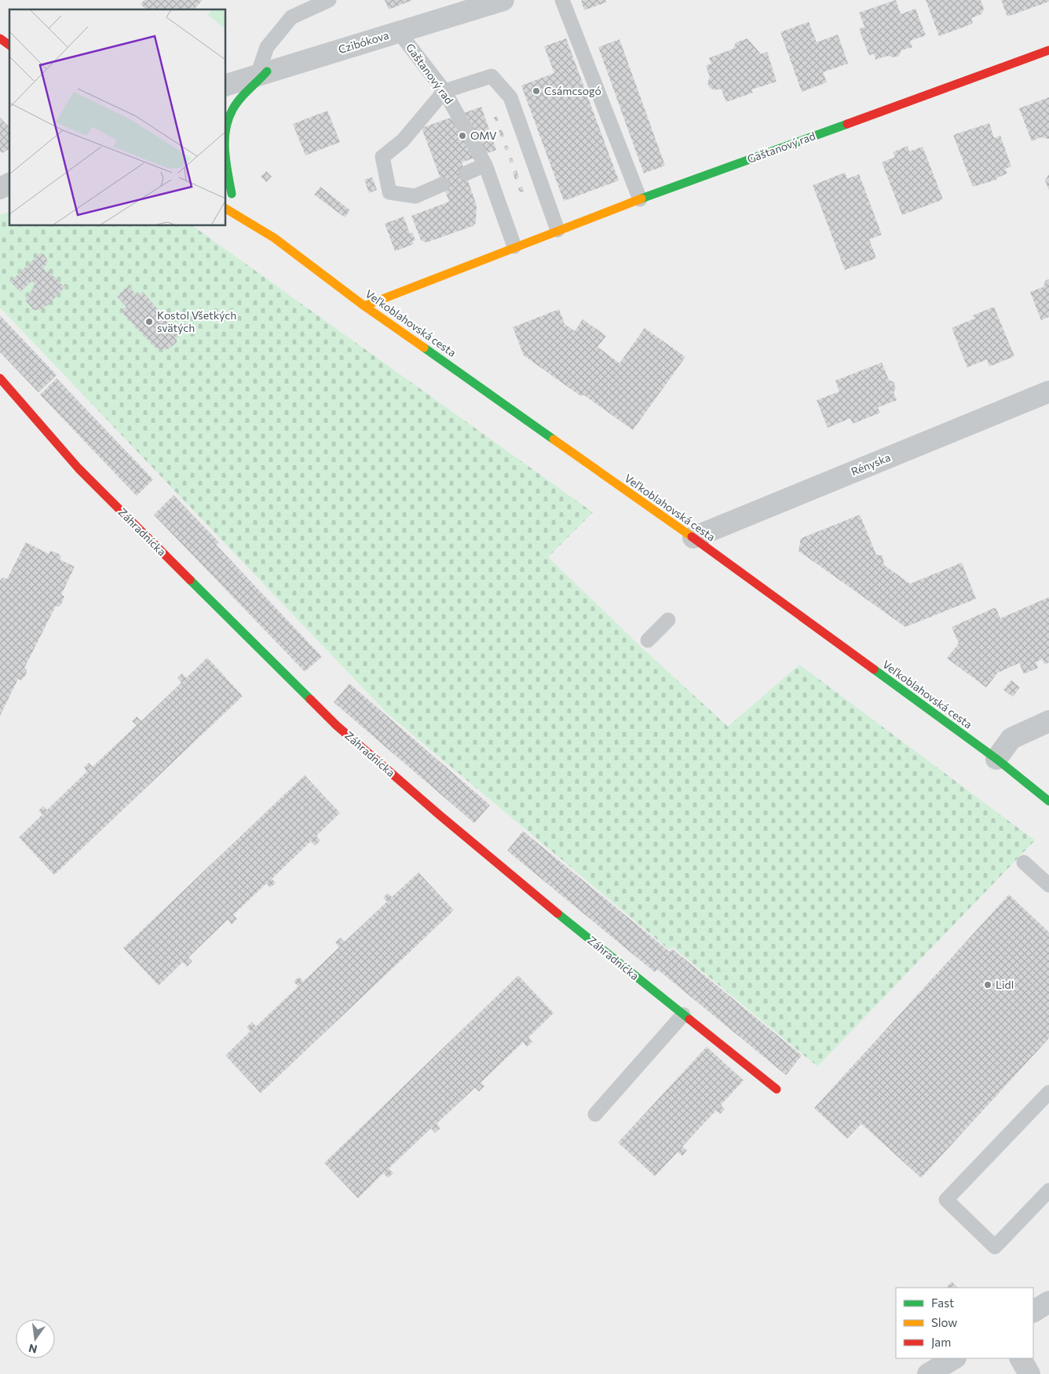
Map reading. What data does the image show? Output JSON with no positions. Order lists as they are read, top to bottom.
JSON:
{
  "streets": {
    "street": [
      "Czibókova",
      "Gaštanový rad",
      "Veľkoblahovská cesta",
      "Rényska",
      "Záhradnícka"
    ]
  },
  "crossings": [
    ["Czibókova", "Gaštanový rad"],
    ["Gaštanový rad", "Veľkoblahovská cesta"],
    ["Veľkoblahovská cesta", "Rényska"]
  ],
  "places": [
    "Csámcsogó",
    "OMV",
    "Kostol Všetkých svätých",
    "Lidl"
  ],
  "legend": ["Fast", "Slow", "Jam"],
  "north": "bottom"
}
